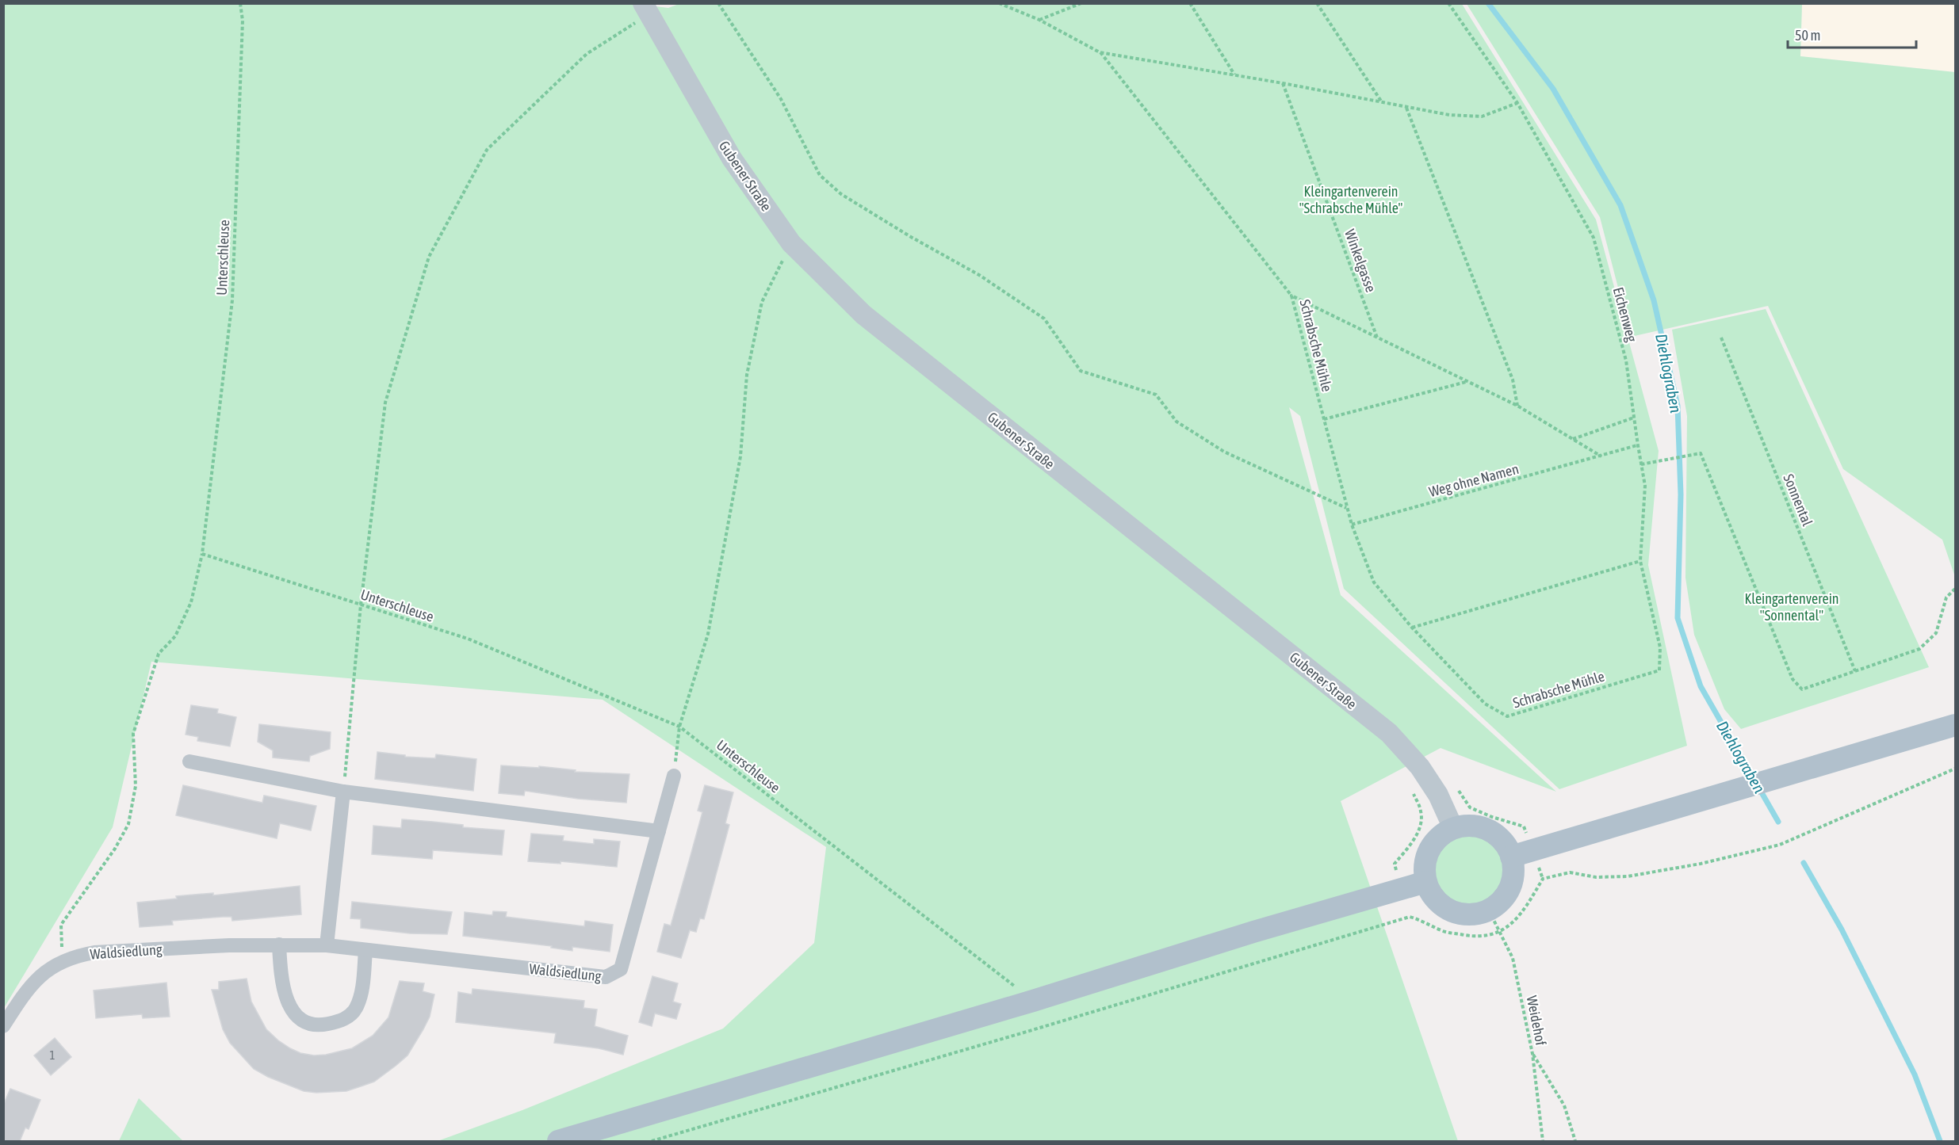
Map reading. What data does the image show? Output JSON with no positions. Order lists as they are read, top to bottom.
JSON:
{
  "streets": {
    "main road": ["Gubener Straße"],
    "street": ["Waldsiedlung"],
    "path": [
      "Unterschleuse",
      "Winkelgasse",
      "Eichenweg",
      "Schrabsche Mühle",
      "Weg ohne Namen",
      "Sonnental",
      "Weidehof"
    ]
  },
  "crossings": [
    ["Gubener Straße", "Weidehof"],
    ["Winkelgasse", "Schrabsche Mühle"],
    ["Eichenweg", "Schrabsche Mühle"],
    ["Eichenweg", "Weg ohne Namen"],
    ["Schrabsche Mühle", "Weg ohne Namen"]
  ],
  "water": ["Diehlograben"],
  "parks": ["Kleingartenverein \"Schrabsche Mühle\"", "Kleingartenverein \"Sonnental\""],
  "house_numbers": ["1"],
  "scale_bar": "50 m"
}
